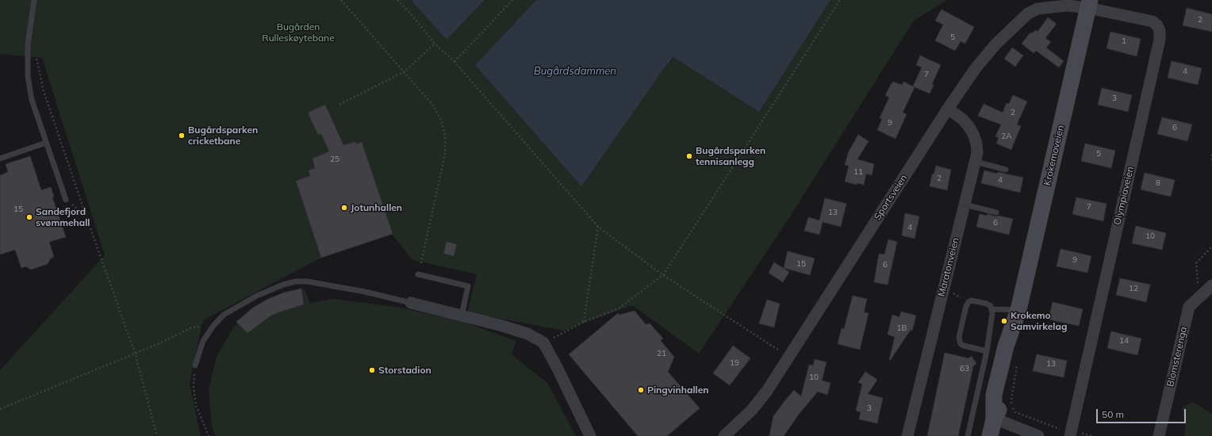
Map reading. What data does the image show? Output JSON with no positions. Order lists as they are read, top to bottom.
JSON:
{
  "streets": {
    "main road": ["Krokemoveien"],
    "street": [
      "Olympiaveien",
      "Sportsveien",
      "Maratonveien",
      "Blomsterenga"
    ]
  },
  "crossings": [
    ["Krokemoveien", "Olympiaveien"],
    ["Krokemoveien", "Sportsveien"],
    ["Olympiaveien", "Sportsveien"],
    ["Sportsveien", "Maratonveien"]
  ],
  "water": ["Bugårdsdammen"],
  "parks": ["Bugården Rulleskøytebane"],
  "places": [
    "Bugårdsparken cricketbane",
    "Bugårdsparken tennisanlegg",
    "Jotunhallen",
    "Sandefjord svømmehall",
    "Krokemo Samvirkelag",
    "Storstadion",
    "Pingvinhallen"
  ],
  "house_numbers": [
    "2",
    "5",
    "1",
    "4",
    "7",
    "3",
    "2",
    "9",
    "6",
    "2A",
    "5",
    "25",
    "11",
    "2",
    "4",
    "8",
    "7",
    "15",
    "13",
    "6",
    "4",
    "10",
    "9",
    "15",
    "6",
    "12",
    "1B",
    "14",
    "21",
    "19",
    "13",
    "63",
    "10",
    "3"
  ],
  "scale_bar": "50 m"
}
